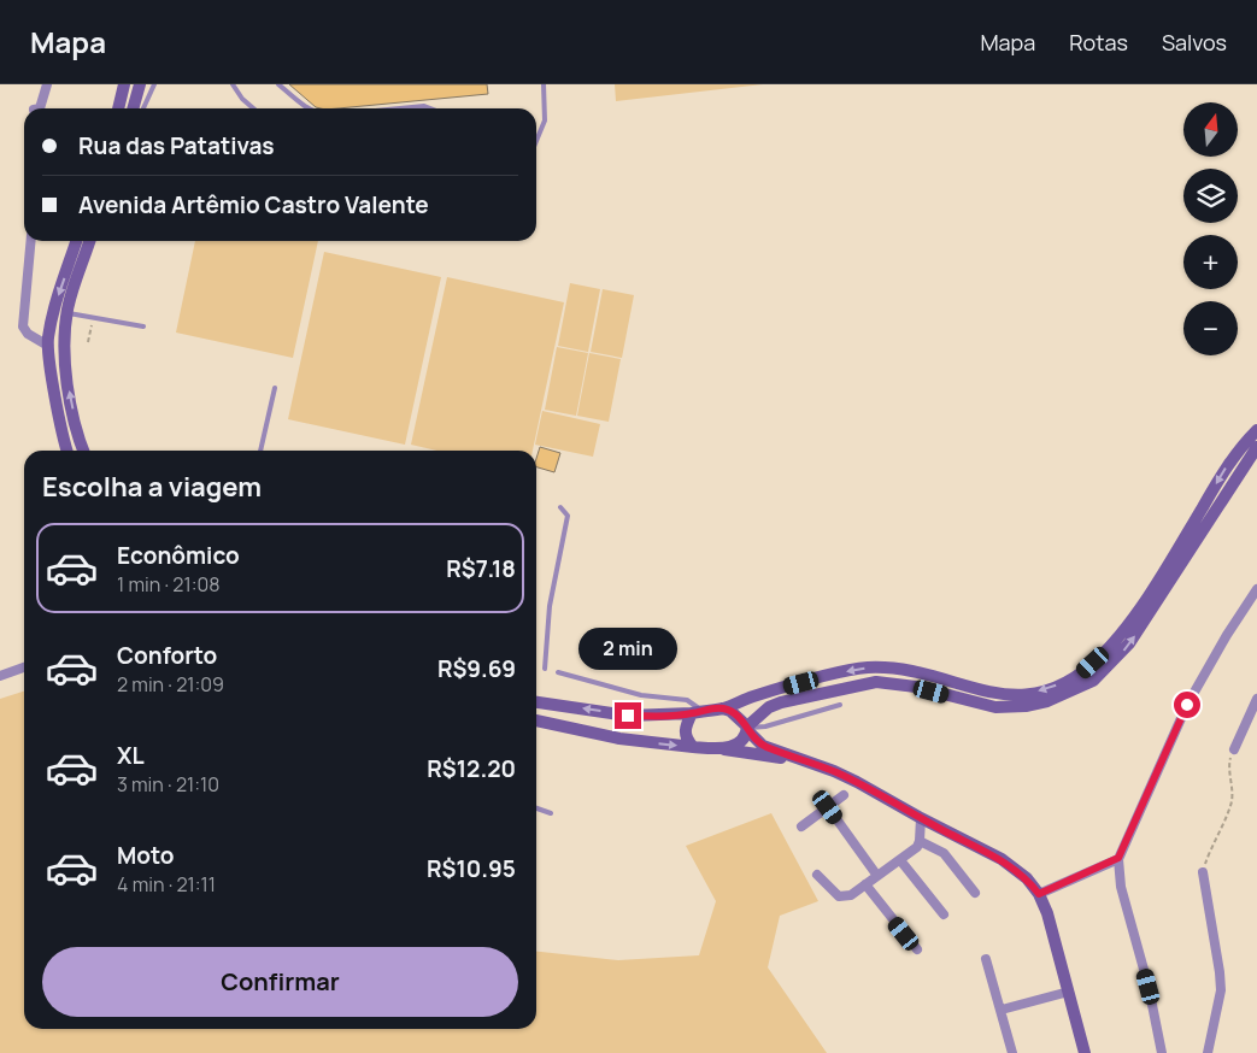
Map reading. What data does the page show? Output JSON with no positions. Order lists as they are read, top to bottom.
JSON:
{
  "north": "top",
  "page": {
    "header": "Mapa",
    "nav": ["Mapa", "Rotas", "Salvos"],
    "map_buttons": ["+", "−"],
    "banner": ["Rua das Patativas", "Avenida Artêmio Castro Valente"],
    "heading": "Escolha a viagem",
    "list": [
      {
        "name": "Econômico",
        "note": "1 min · 21:08",
        "value": "R$7.18"
      },
      {
        "name": "Conforto",
        "note": "2 min · 21:09",
        "value": "R$9.69"
      },
      {
        "name": "XL",
        "note": "3 min · 21:10",
        "value": "R$12.20"
      },
      {
        "name": "Moto",
        "note": "4 min · 21:11",
        "value": "R$10.95"
      }
    ],
    "bubble": "2 min",
    "buttons": "Confirmar"
  }
}
